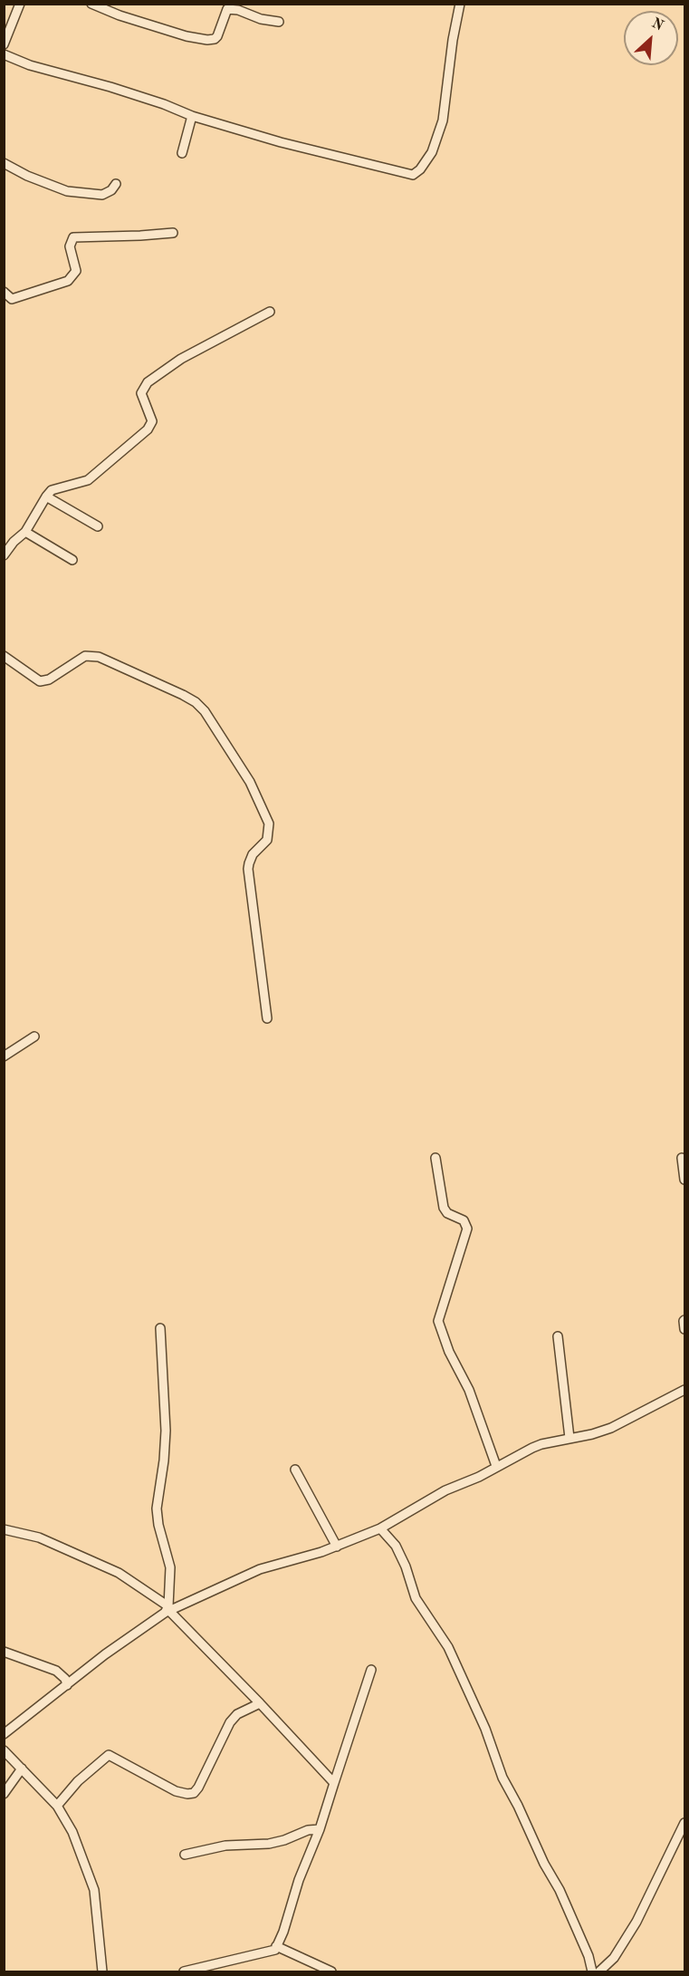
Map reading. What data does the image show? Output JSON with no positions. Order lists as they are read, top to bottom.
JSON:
{
  "north": "top right"
}
